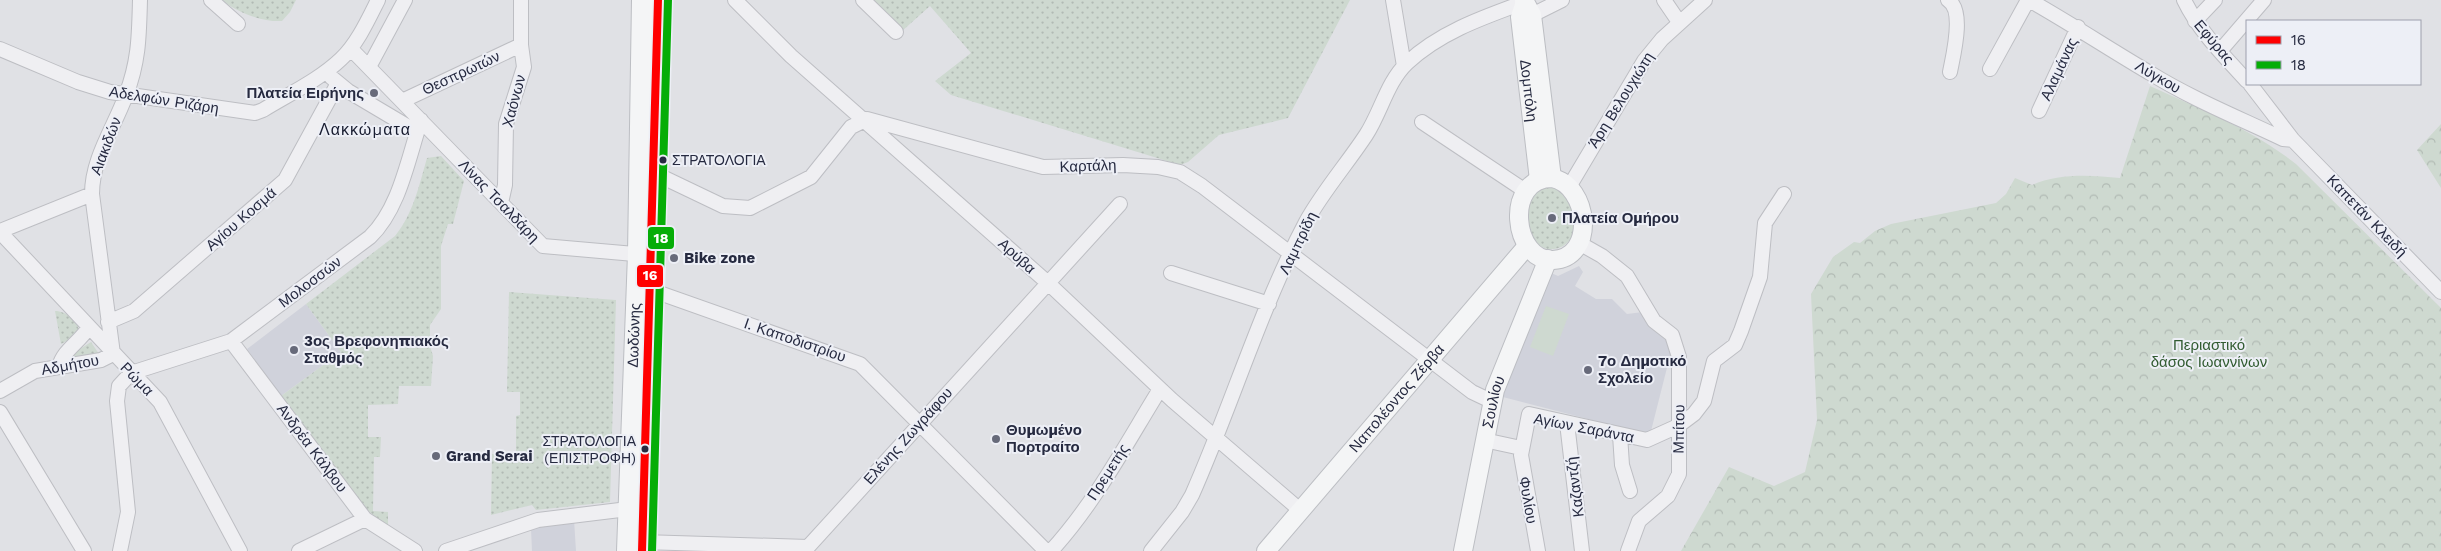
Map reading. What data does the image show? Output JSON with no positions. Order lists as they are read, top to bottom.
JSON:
{
  "streets": {
    "main road": [
      "Δομπόλη",
      "Δωδώνης",
      "Ναπολέοντος Ζέρβα",
      "Σουλίου"
    ],
    "street": [
      "Εφύρας",
      "Αλαμάνας",
      "Θεσπρωτών",
      "Λύγκου",
      "Αδελφών Ριζάρη",
      "Άρη Βελουχιώτη",
      "Χαόνων",
      "Αιακιδών",
      "Καρτάλη",
      "Λίνας Τσαλδάρη",
      "Καπετάν Κλειδή",
      "Αγίου Κοσμά",
      "Λαμπρίδη",
      "Αρύβα",
      "Μολοσσών",
      "Ι. Καποδιστρίου",
      "Αδμήτου",
      "Ρώμα",
      "Αγίων Σαράντα",
      "Μπίτου",
      "Ελένης Ζωγράφου",
      "Ανδρέα Κάλβου",
      "Πρεμετής",
      "Καζαντζή",
      "Φυλίου"
    ]
  },
  "crossings": [
    ["Εφύρας", "Λύγκου"],
    ["Εφύρας", "Καπετάν Κλειδή"],
    ["Αλαμάνας", "Λύγκου"],
    ["Θεσπρωτών", "Χαόνων"],
    ["Λύγκου", "Καπετάν Κλειδή"],
    ["Δομπόλη", "Άρη Βελουχιώτη"],
    ["Δομπόλη", "Λαμπρίδη"],
    ["Δομπόλη", "Ναπολέοντος Ζέρβα"],
    ["Δομπόλη", "Σουλίου"],
    ["Δομπόλη", "Μπίτου"],
    ["Αδελφών Ριζάρη", "Αιακιδών"],
    ["Άρη Βελουχιώτη", "Ναπολέοντος Ζέρβα"],
    ["Άρη Βελουχιώτη", "Σουλίου"],
    ["Άρη Βελουχιώτη", "Μπίτου"],
    ["Χαόνων", "Λίνας Τσαλδάρη"],
    ["Αιακιδών", "Αγίου Κοσμά"],
    ["Αιακιδών", "Αδμήτου"],
    ["Αιακιδών", "Ρώμα"],
    ["Καρτάλη", "Λαμπρίδη"],
    ["Καρτάλη", "Αρύβα"],
    ["Καρτάλη", "Ναπολέοντος Ζέρβα"],
    ["Λίνας Τσαλδάρη", "Μολοσσών"],
    ["Λίνας Τσαλδάρη", "Δωδώνης"],
    ["Λαμπρίδη", "Αρύβα"],
    ["Αρύβα", "Ναπολέοντος Ζέρβα"],
    ["Αρύβα", "Ελένης Ζωγράφου"],
    ["Αρύβα", "Πρεμετής"],
    ["Μολοσσών", "Ρώμα"],
    ["Μολοσσών", "Ανδρέα Κάλβου"],
    ["Δωδώνης", "Ι. Καποδιστρίου"],
    ["Δωδώνης", "Ελένης Ζωγράφου"],
    ["Ι. Καποδιστρίου", "Ελένης Ζωγράφου"],
    ["Αδμήτου", "Ρώμα"],
    ["Ναπολέοντος Ζέρβα", "Σουλίου"],
    ["Ναπολέοντος Ζέρβα", "Μπίτου"],
    ["Σουλίου", "Μπίτου"],
    ["Αγίων Σαράντα", "Μπίτου"],
    ["Αγίων Σαράντα", "Καζαντζή"],
    ["Αγίων Σαράντα", "Φυλίου"]
  ],
  "districts": ["Λακκώματα"],
  "parks": ["Περιαστικό δάσος Ιωαννίνων"],
  "places": [
    "Πλατεία Ειρήνης",
    "ΣΤΡΑΤΟΛΟΓΙΑ",
    "Πλατεία Ομήρου",
    "Bike zone",
    "3ος Βρεφονηπιακός Σταθμός",
    "7ο Δημοτικό Σχολείο",
    "Θυμωμένο Πορτραίτο",
    "ΣΤΡΑΤΟΛΟΓΙΑ (ΕΠΙΣΤΡΟΦΗ)",
    "Grand Serai"
  ],
  "lines": ["transit line 16", "transit line 18"],
  "legend": ["16", "18"]
}
